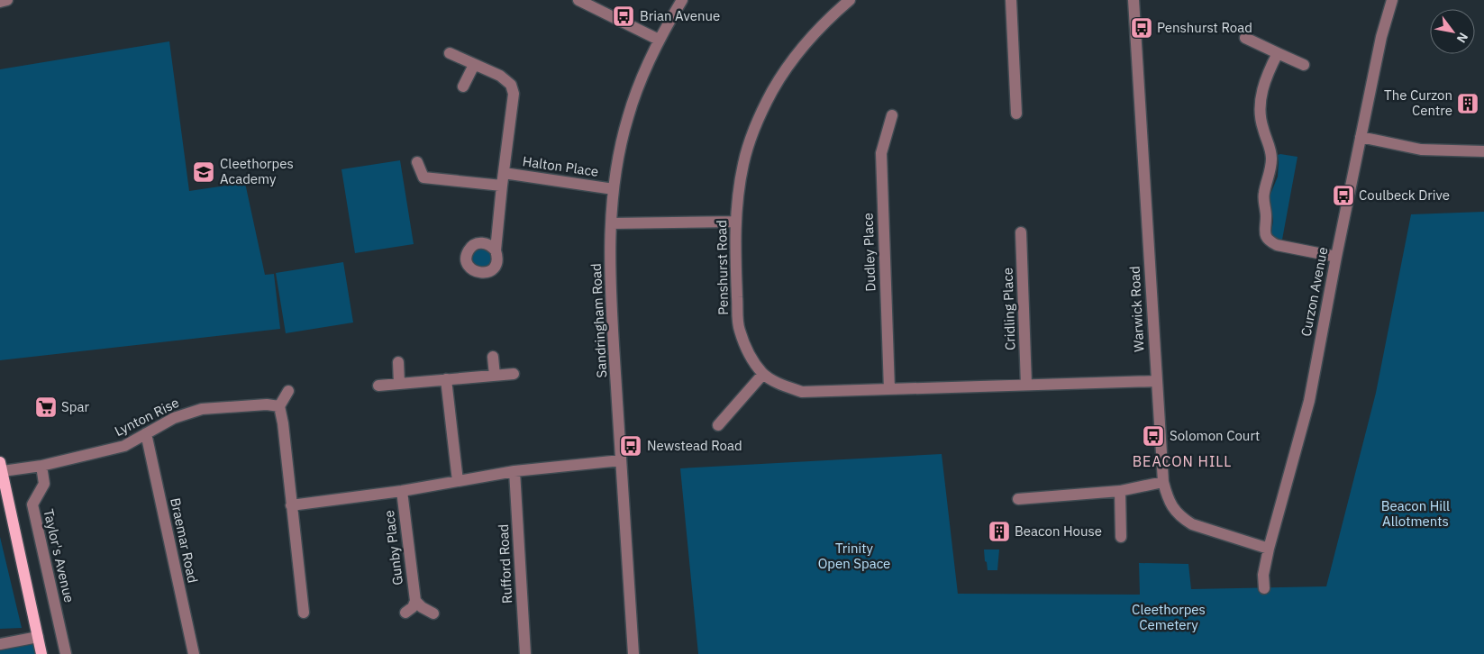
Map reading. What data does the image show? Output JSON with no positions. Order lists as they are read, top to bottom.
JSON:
{
  "streets": {
    "street": [
      "Halton Place",
      "Dudley Place",
      "Penshurst Road",
      "Curzon Avenue",
      "Cridling Place",
      "Warwick Road",
      "Sandringham Road",
      "Lynton Rise",
      "Braemar Road",
      "Gunby Place",
      "Taylor's Avenue",
      "Rufford Road"
    ]
  },
  "crossings": [
    ["Halton Place", "Sandringham Road"],
    ["Dudley Place", "Penshurst Road"],
    ["Penshurst Road", "Cridling Place"],
    ["Penshurst Road", "Warwick Road"],
    ["Curzon Avenue", "Warwick Road"],
    ["Lynton Rise", "Braemar Road"],
    ["Lynton Rise", "Taylor's Avenue"]
  ],
  "districts": ["BEACON HILL"],
  "parks": ["Beacon Hill Allotments", "Trinity Open Space", "Cleethorpes Cemetery"],
  "places": {
    "bus stop": [
      "Brian Avenue",
      "Penshurst Road",
      "Coulbeck Drive",
      "Solomon Court",
      "Newstead Road"
    ],
    "building": ["The Curzon Centre", "Beacon House"],
    "school or university": ["Cleethorpes Academy"],
    "supermarket": ["Spar"]
  },
  "north": "bottom right"
}
